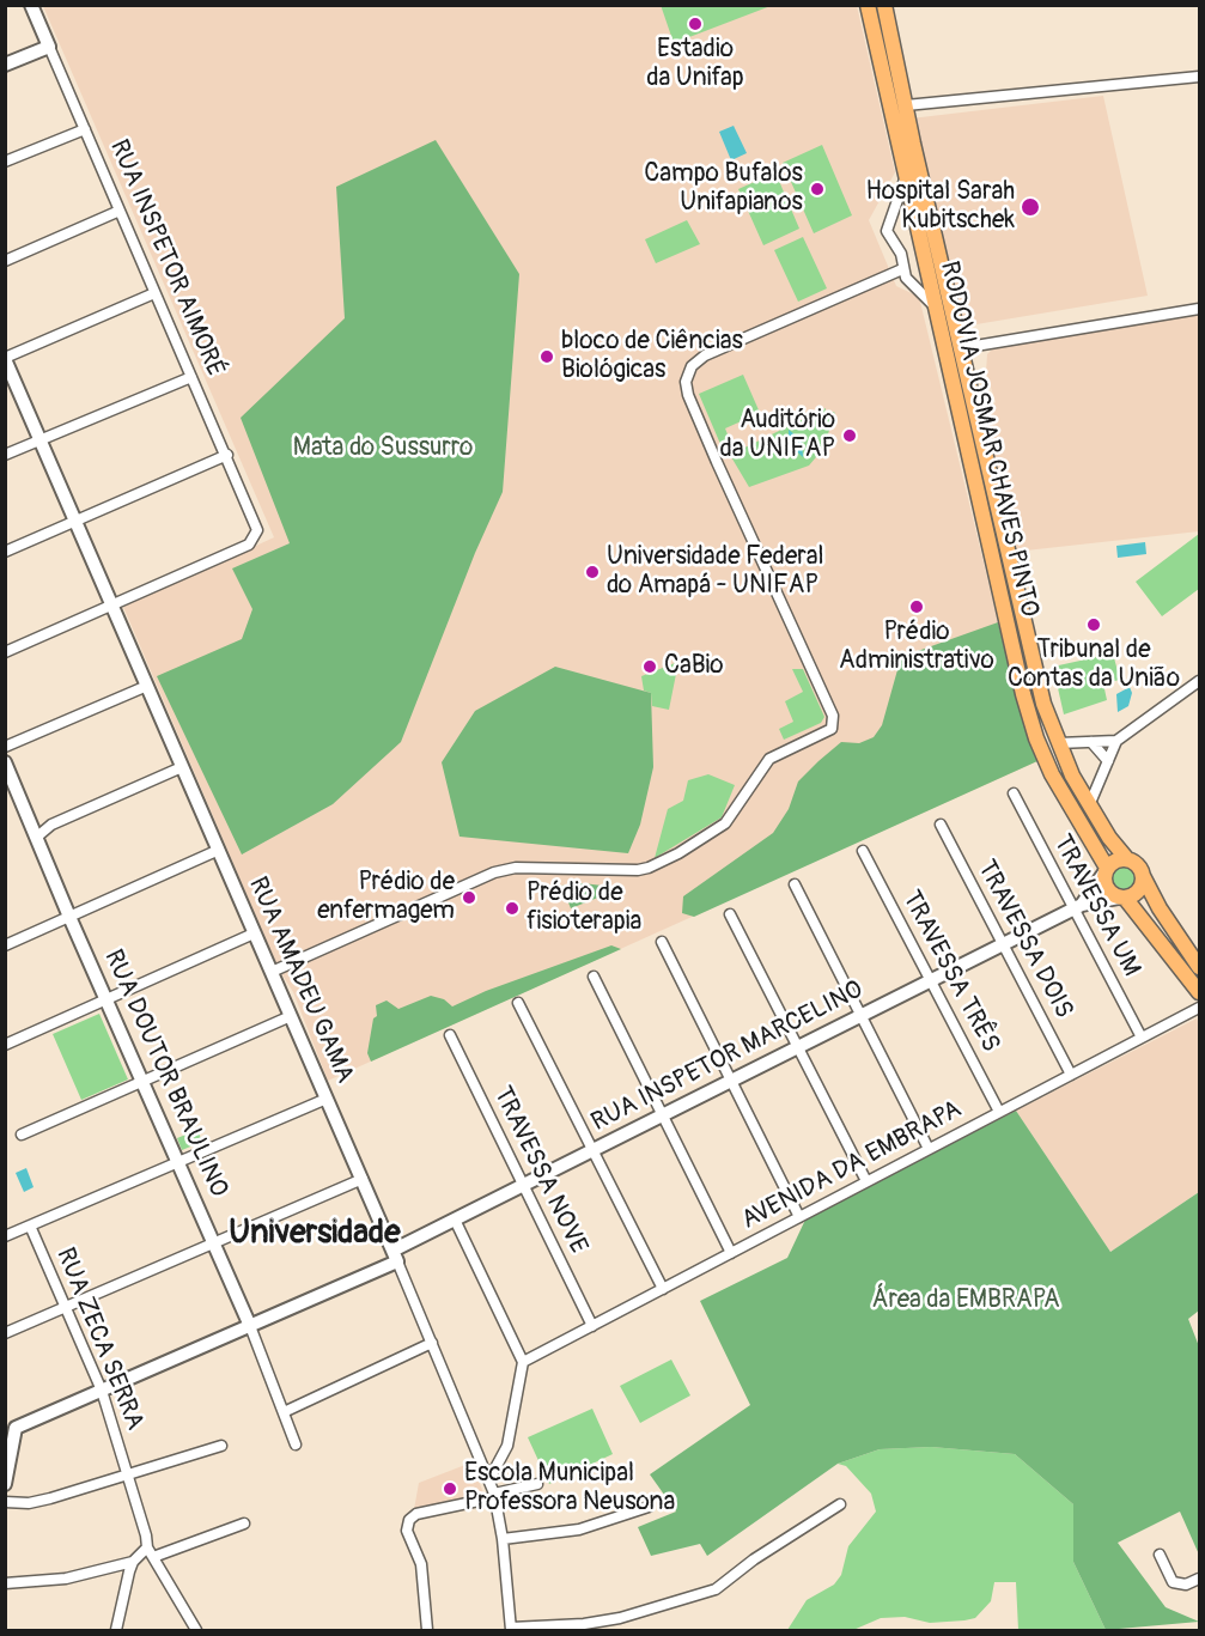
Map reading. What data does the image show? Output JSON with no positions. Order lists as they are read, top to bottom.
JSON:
{
  "streets": {
    "main road": ["RODOVIA JOSMAR CHAVES PINTO"],
    "street": [
      "RUA INSPETOR AIMORÉ",
      "TRAVESSA UM",
      "TRAVESSA DOIS",
      "TRAVESSA TRÊS",
      "RUA AMADEU GAMA",
      "RUA INSPETOR MARCELINO",
      "RUA DOUTOR BRAULINO",
      "AVENIDA DA EMBRAPA",
      "TRAVESSA NOVE",
      "RUA ZECA SERRA"
    ]
  },
  "crossings": [
    ["RUA INSPETOR AIMORÉ", "RUA AMADEU GAMA"],
    ["RODOVIA JOSMAR CHAVES PINTO", "RUA INSPETOR MARCELINO"],
    ["TRAVESSA UM", "RUA INSPETOR MARCELINO"],
    ["TRAVESSA UM", "AVENIDA DA EMBRAPA"],
    ["TRAVESSA DOIS", "RUA INSPETOR MARCELINO"],
    ["TRAVESSA DOIS", "AVENIDA DA EMBRAPA"],
    ["TRAVESSA TRÊS", "RUA INSPETOR MARCELINO"],
    ["TRAVESSA TRÊS", "AVENIDA DA EMBRAPA"],
    ["RUA AMADEU GAMA", "RUA INSPETOR MARCELINO"],
    ["RUA INSPETOR MARCELINO", "RUA DOUTOR BRAULINO"],
    ["RUA INSPETOR MARCELINO", "TRAVESSA NOVE"],
    ["RUA INSPETOR MARCELINO", "RUA ZECA SERRA"],
    ["AVENIDA DA EMBRAPA", "TRAVESSA NOVE"]
  ],
  "districts": ["Universidade"],
  "parks": ["Mata do Sussurro", "Área da EMBRAPA"],
  "places": [
    "Estadio da Unifap",
    "Campo Bufalos Unifapianos",
    "Hospital Sarah Kubitschek",
    "bloco de Ciências Biológicas",
    "Auditório da UNIFAP",
    "Universidade Federal do Amapá - UNIFAP",
    "Prédio Administrativo",
    "Tribunal de Contas da União",
    "CaBio",
    "Prédio de enfermagem",
    "Prédio de fisioterapia",
    "Escola Municipal Professora Neusona"
  ]
}
